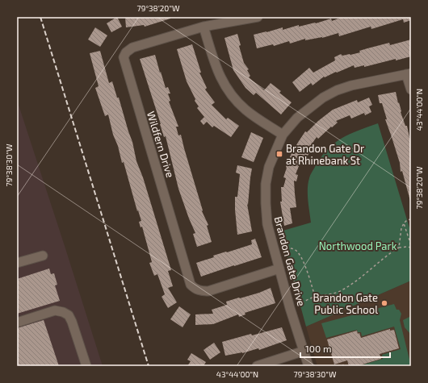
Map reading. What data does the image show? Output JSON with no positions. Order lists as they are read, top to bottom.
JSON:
{
  "streets": {
    "street": ["Wildfern Drive", "Brandon Gate Drive"]
  },
  "crossings": [
    ["Wildfern Drive", "Brandon Gate Drive"]
  ],
  "parks": ["Northwood Park"],
  "places": {
    "transit": ["Brandon Gate Dr at Rhinebank St"],
    "other": ["Brandon Gate Public School"]
  },
  "scale_bar": "100 m",
  "coordinates": ["79°38'20\"W", "43°44'00\"N", "79°38'30\"W"]
}
